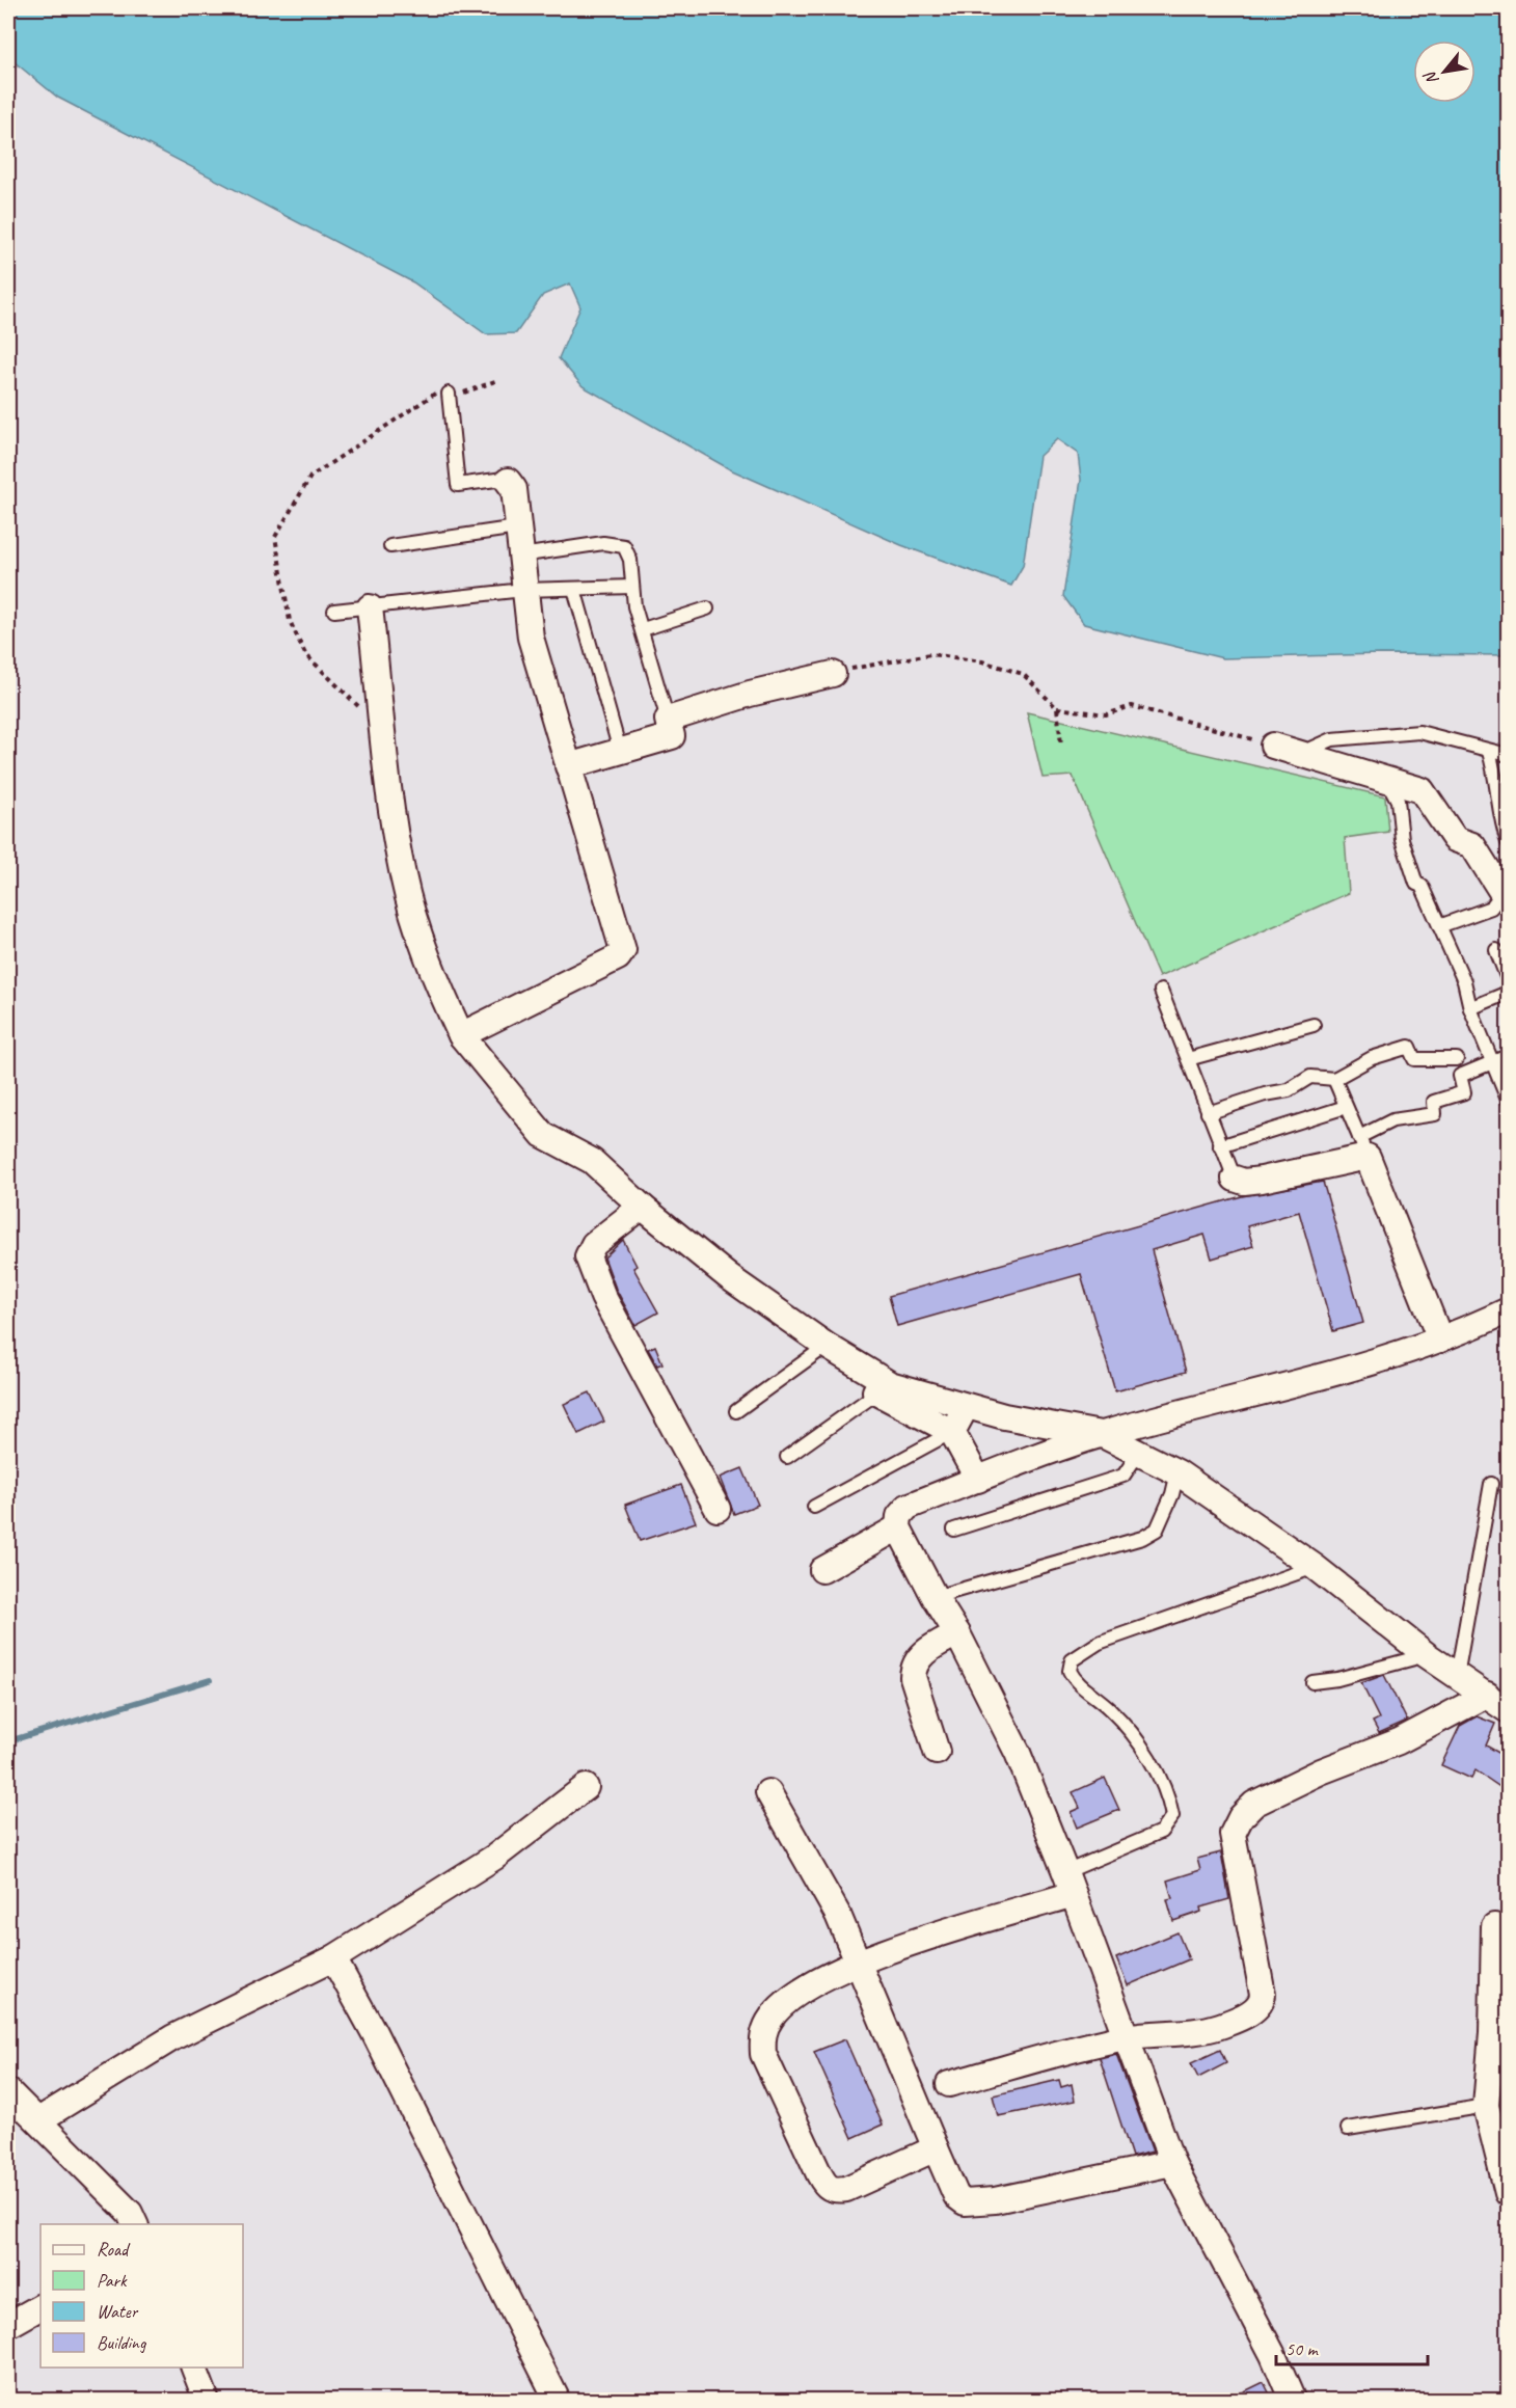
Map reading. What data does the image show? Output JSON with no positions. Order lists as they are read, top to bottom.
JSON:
{
  "legend": [
    "Road",
    "Park",
    "Water",
    "Building"
  ],
  "scale_bar": "50 m",
  "north": "bottom left"
}
